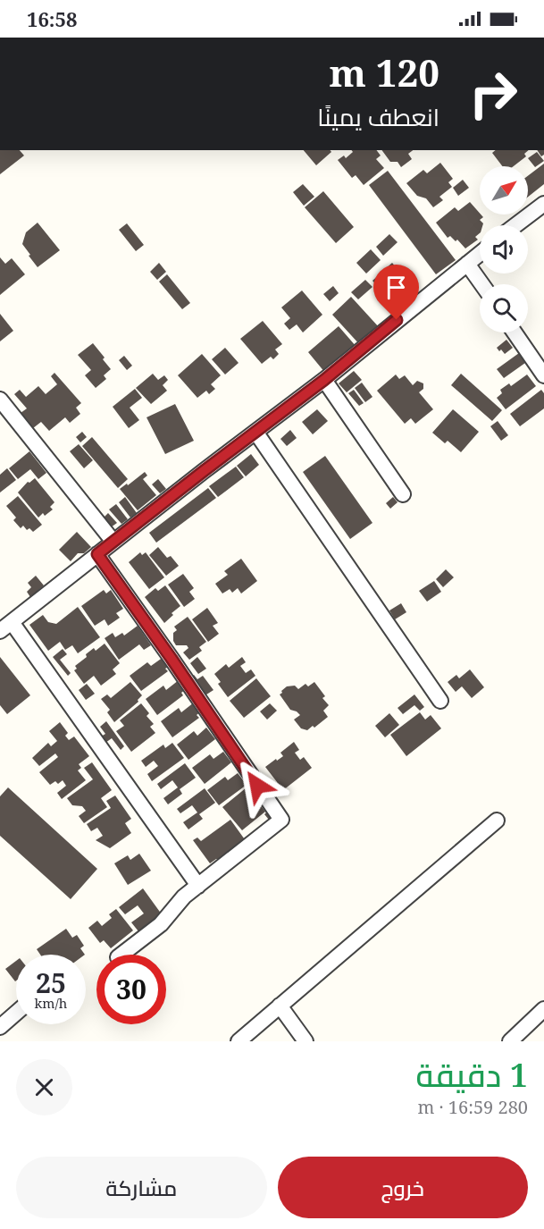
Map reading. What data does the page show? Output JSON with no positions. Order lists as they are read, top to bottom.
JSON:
{
  "north": "top right",
  "page": {
    "status": "16:58",
    "turn": ["120 m", "انعطف يمينًا"],
    "speed": "25 km/h",
    "limit": "30",
    "heading": ["1 دقيقة", "280 m · 16:59"],
    "buttons": ["خروج", "مشاركة"]
  }
}
